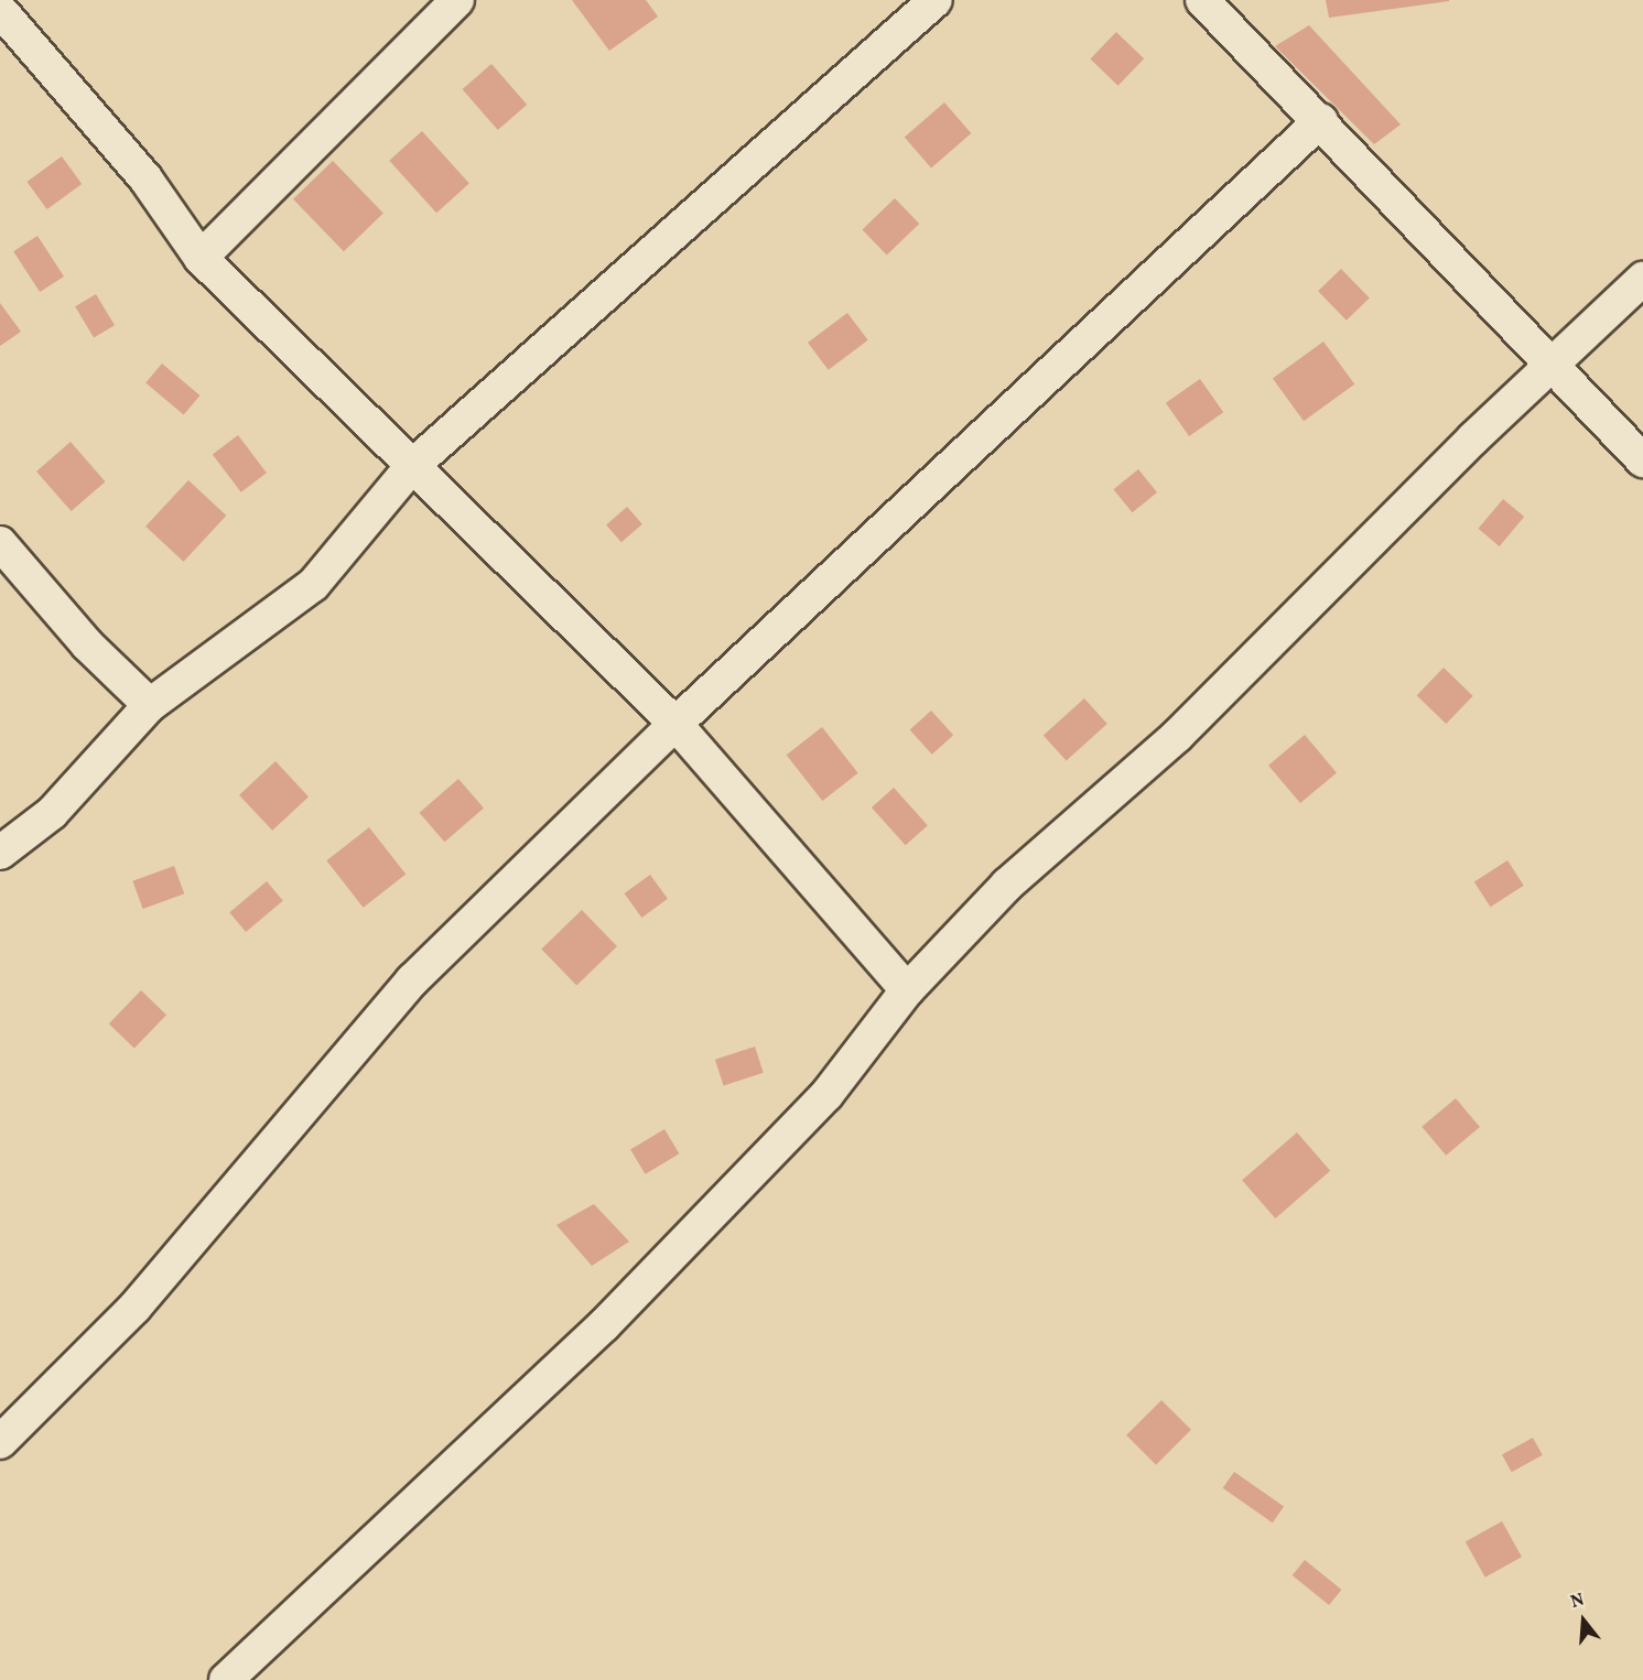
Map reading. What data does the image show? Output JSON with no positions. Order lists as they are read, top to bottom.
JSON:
{
  "north": "top"
}
